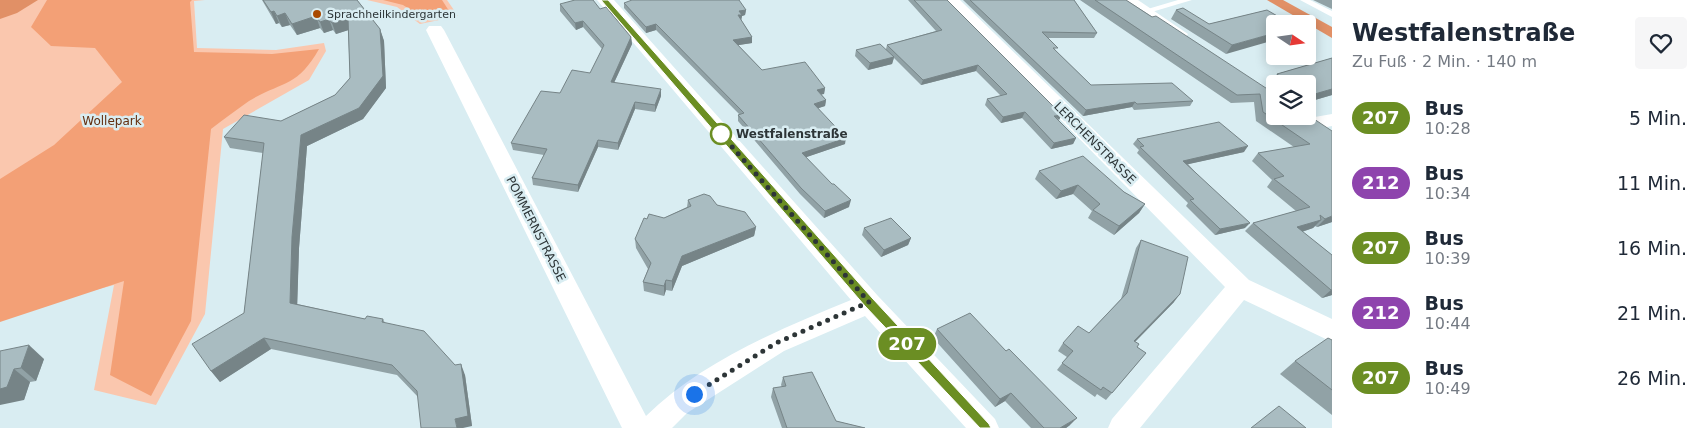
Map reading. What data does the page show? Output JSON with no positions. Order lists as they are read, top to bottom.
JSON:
{
  "streets": {
    "street": ["LERCHENSTRASSE", "POMMERNSTRASSE"]
  },
  "parks": ["Wollepark"],
  "places": ["Sprachheilkindergarten", "Westfalenstraße"],
  "lines": ["bus line 207"],
  "north": "right",
  "page": {
    "on_map": "207",
    "heading": ["Westfalenstraße", "Zu Fuß · 2 Min. · 140 m"],
    "list": [
      {
        "mark": "207",
        "name": "Bus",
        "note": "10:28",
        "value": "5 Min."
      },
      {
        "mark": "212",
        "name": "Bus",
        "note": "10:34",
        "value": "11 Min."
      },
      {
        "mark": "207",
        "name": "Bus",
        "note": "10:39",
        "value": "16 Min."
      },
      {
        "mark": "212",
        "name": "Bus",
        "note": "10:44",
        "value": "21 Min."
      },
      {
        "mark": "207",
        "name": "Bus",
        "note": "10:49",
        "value": "26 Min."
      }
    ]
  }
}
